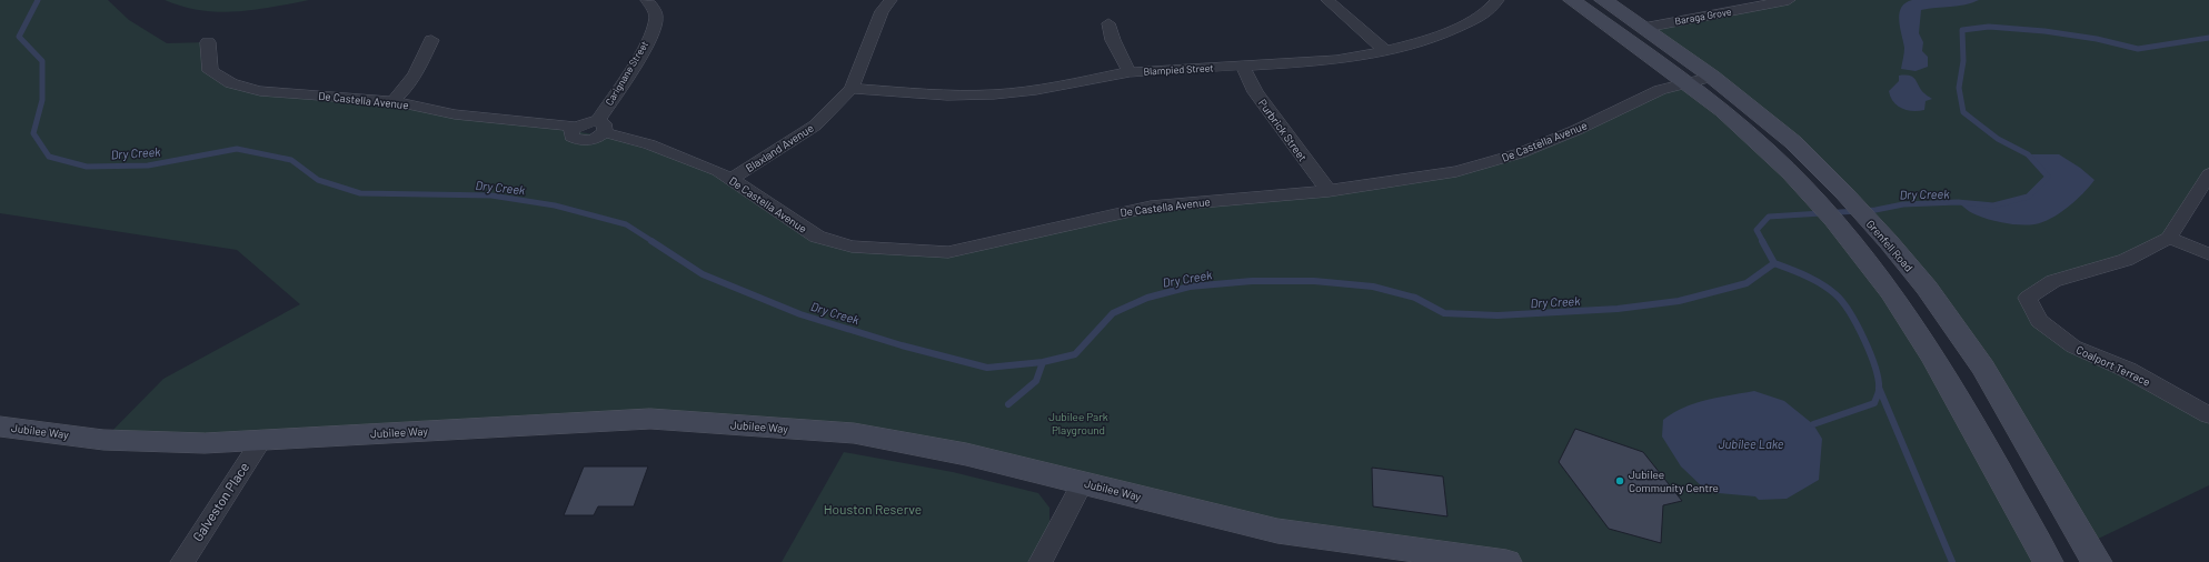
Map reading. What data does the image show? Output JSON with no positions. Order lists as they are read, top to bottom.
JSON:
{
  "streets": {
    "main road": ["Grenfell Road", "Jubilee Way"],
    "street": [
      "Baraga Grove",
      "Blampied Street",
      "Carignane Street",
      "De Castella Avenue",
      "Purbrick Street",
      "Blaxland Avenue",
      "Coalport Terrace",
      "Galveston Place"
    ]
  },
  "crossings": [
    ["Baraga Grove", "Grenfell Road"],
    ["Blampied Street", "Purbrick Street"],
    ["Blampied Street", "Blaxland Avenue"],
    ["Carignane Street", "De Castella Avenue"],
    ["De Castella Avenue", "Purbrick Street"],
    ["De Castella Avenue", "Blaxland Avenue"],
    ["De Castella Avenue", "Grenfell Road"],
    ["Jubilee Way", "Galveston Place"]
  ],
  "water": ["Dry Creek", "Jubilee Lake"],
  "parks": ["Jubilee Park Playground", "Houston Reserve"],
  "places": ["Jubilee Community Centre"]
}
